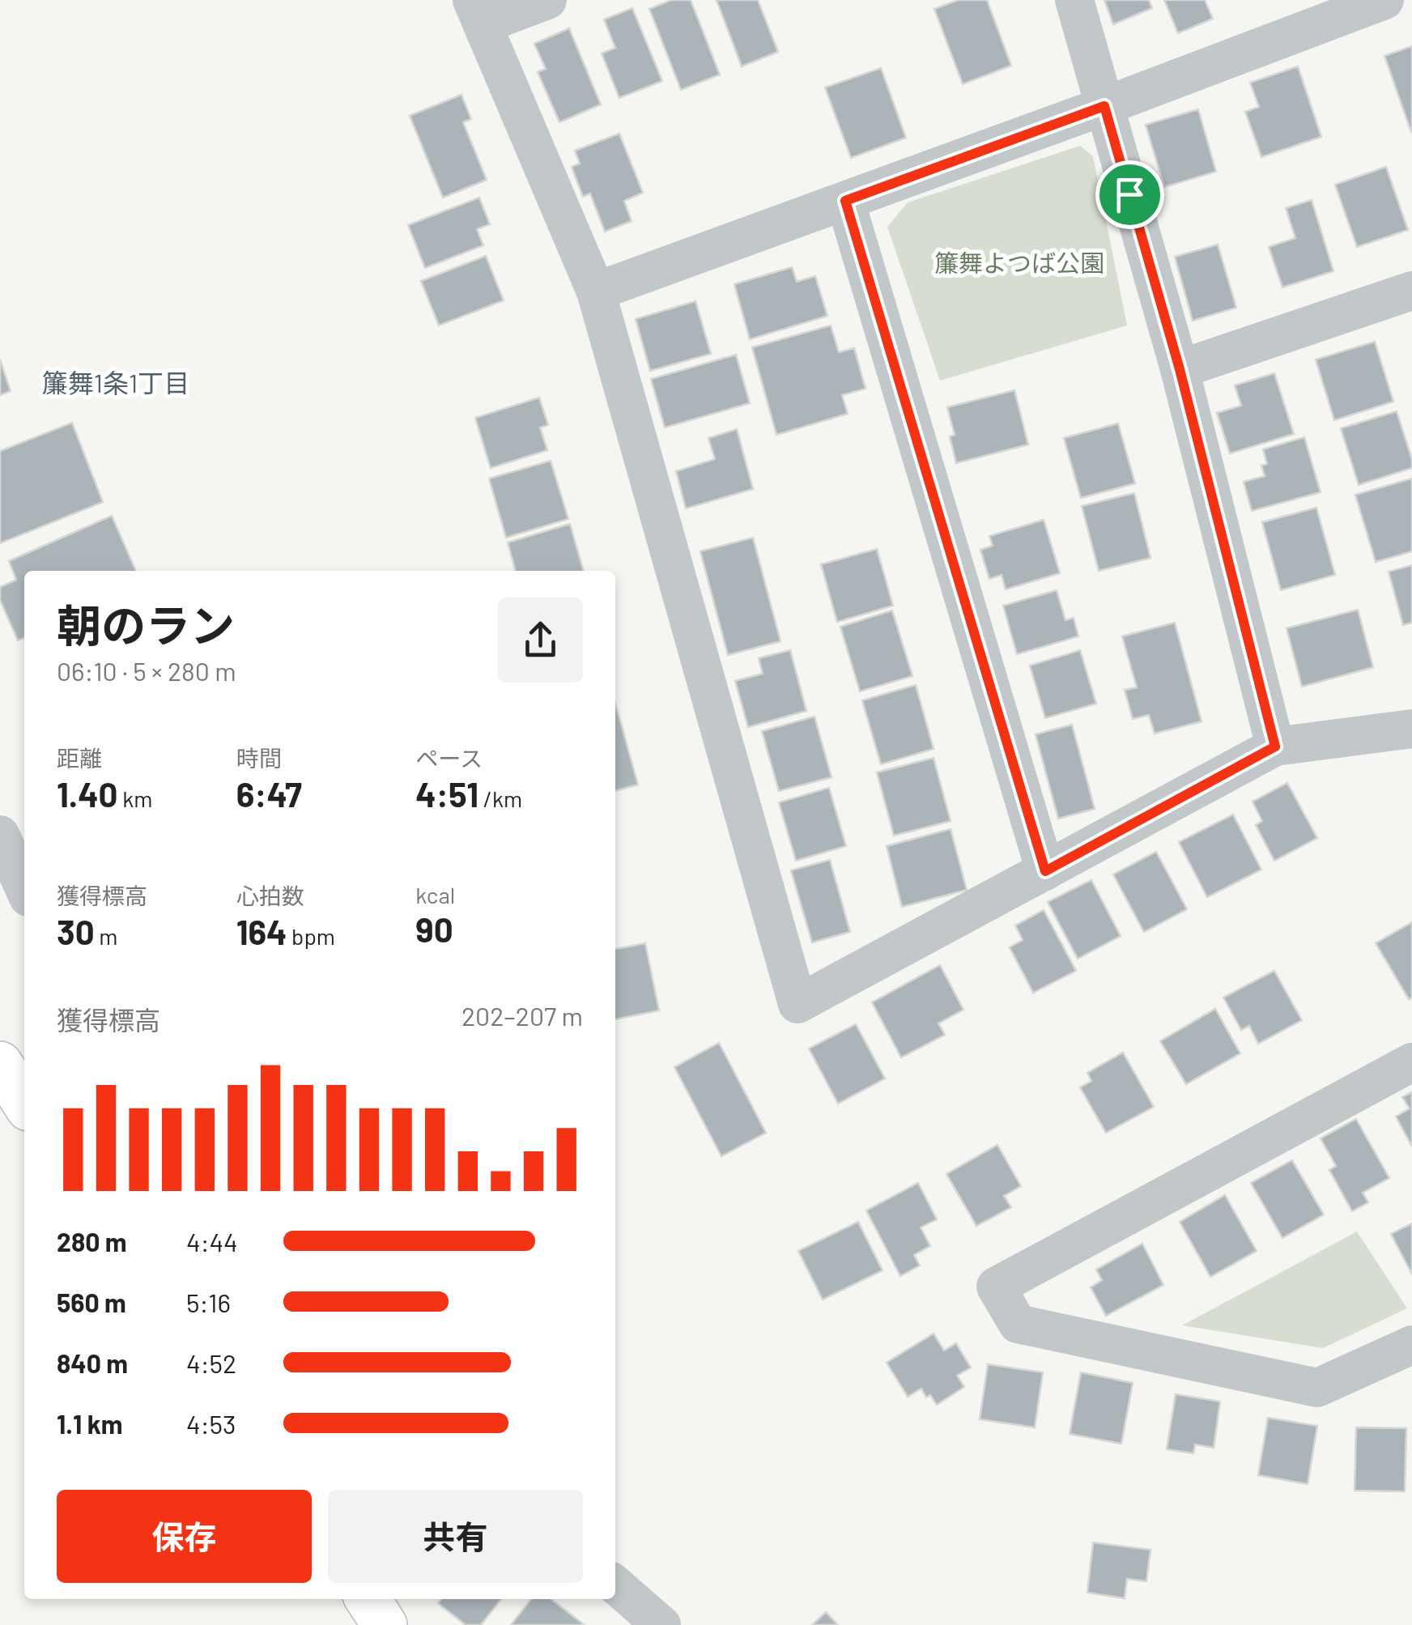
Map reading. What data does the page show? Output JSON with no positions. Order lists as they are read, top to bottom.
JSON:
{
  "districts": ["簾舞1条1丁目"],
  "parks": ["簾舞よつば公園"],
  "page": {
    "heading": ["朝のラン", "06:10 · 5 × 280 m"],
    "stats": [
      ["距離", "1.40 km"],
      ["時間", "6:47"],
      ["ペース", "4:51 /km"],
      ["獲得標高", "30 m"],
      ["心拍数", "164 bpm"],
      ["kcal", "90"]
    ],
    "chart": ["獲得標高", "202–207 m"],
    "list": [
      {
        "name": "280 m",
        "note": "4:44"
      },
      {
        "name": "560 m",
        "note": "5:16"
      },
      {
        "name": "840 m",
        "note": "4:52"
      },
      {
        "name": "1.1 km",
        "note": "4:53"
      }
    ],
    "buttons": ["保存", "共有"]
  }
}
